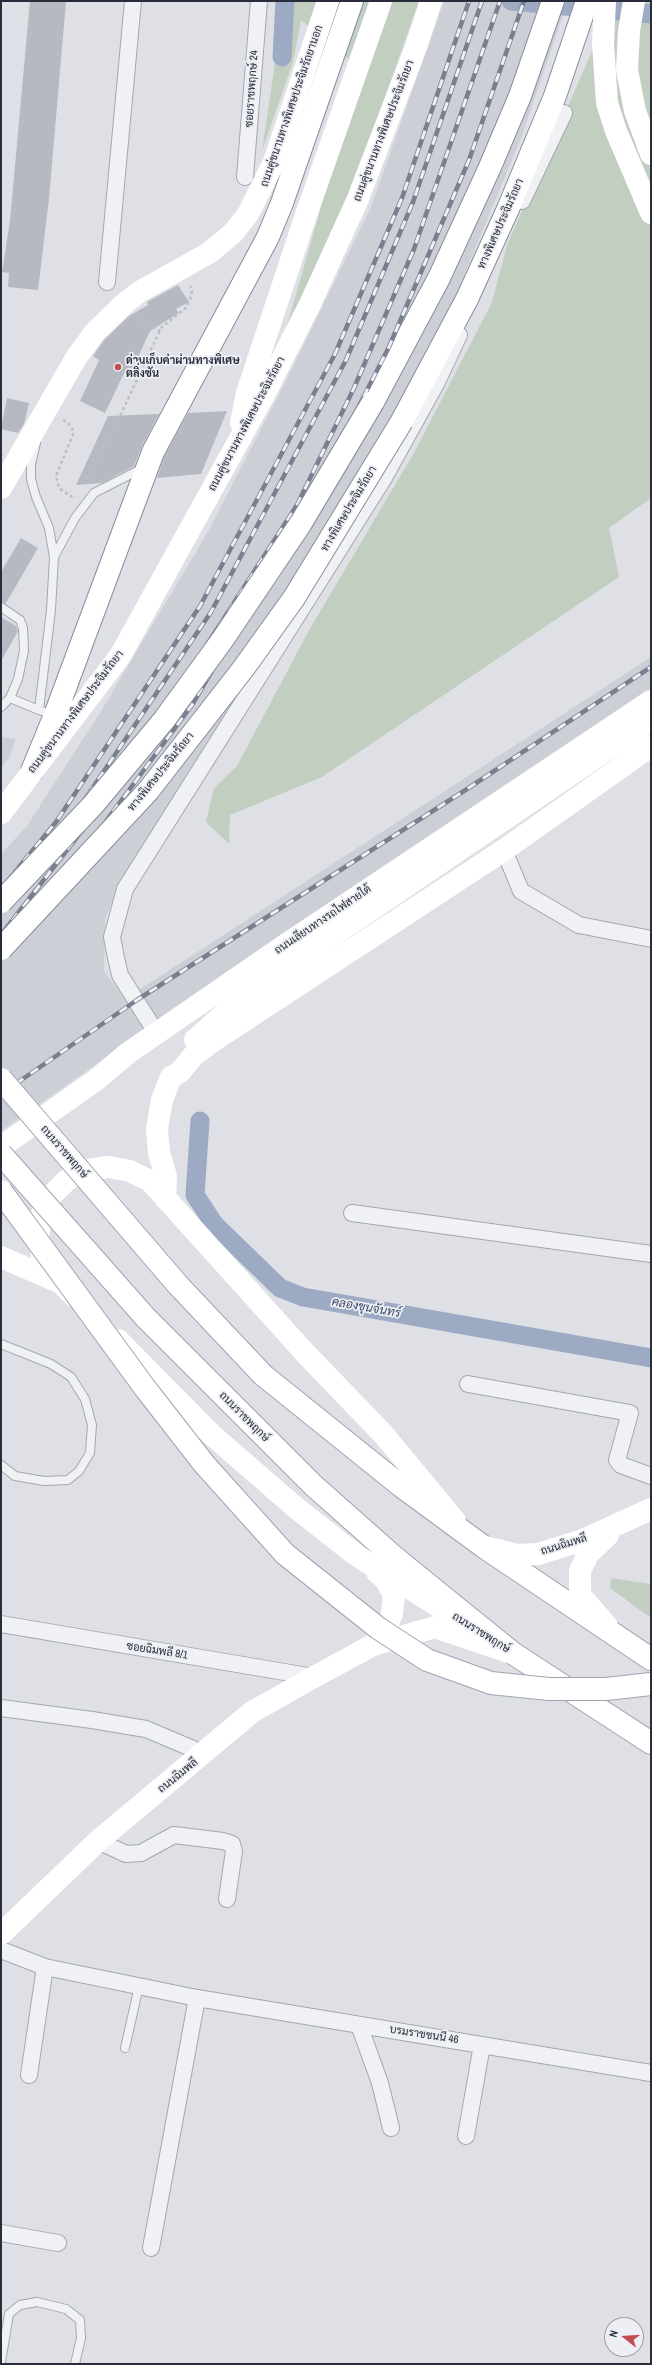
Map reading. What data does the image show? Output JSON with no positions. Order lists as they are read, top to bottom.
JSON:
{
  "streets": {
    "main road": [
      "ถนนคู่ขนานทางพิเศษประจิมรัถยานอก",
      "ถนนคู่ขนานทางพิเศษประจิมรัถยา",
      "ทางพิเศษประจิมรัถยา",
      "ถนนเลียบทางรถไฟสายใต้",
      "ถนนราชพฤกษ์",
      "ถนนฉิมพลี"
    ],
    "street": ["ซอยราชพฤกษ์ 24", "ซอยฉิมพลี 8/1", "บรมราชชนนี 46"]
  },
  "crossings": [
    ["ถนนราชพฤกษ์", "ถนนฉิมพลี"],
    ["ถนนฉิมพลี", "ซอยฉิมพลี 8/1"]
  ],
  "water": ["คลองขุนจันทร์"],
  "places": ["ด่านเก็บค่าผ่านทางพิเศษ ตลิ่งชัน"],
  "north": "left"
}
